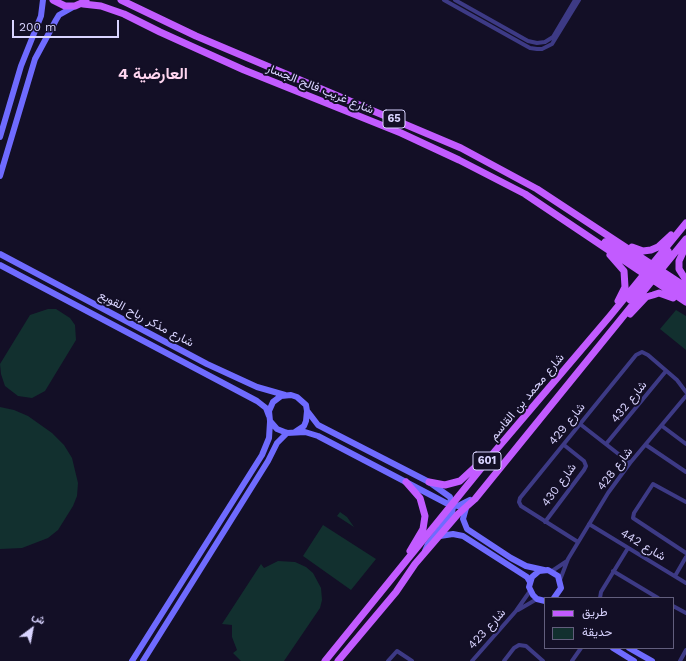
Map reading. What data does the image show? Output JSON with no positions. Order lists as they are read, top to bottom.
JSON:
{
  "streets": {
    "main road": [
      "شارع غريب فالح الجسار",
      "65",
      "شارع محمد بن القاسم",
      "601"
    ],
    "street": [
      "شارع مذكر رباح القوبع",
      "شارع 432",
      "شارع 429",
      "شارع 428",
      "شارع 430",
      "شارع 442",
      "شارع 423"
    ]
  },
  "crossings": [
    ["شارع غريب فالح الجسار", "65"],
    ["شارع غريب فالح الجسار", "شارع محمد بن القاسم"],
    ["شارع 432", "شارع 429"],
    ["شارع 429", "شارع 428"],
    ["شارع 429", "شارع 430"],
    ["شارع 428", "شارع 442"]
  ],
  "districts": ["العارضية 4"],
  "legend": ["طريق", "حديقة"],
  "scale_bar": "200 m",
  "north": "top right"
}
